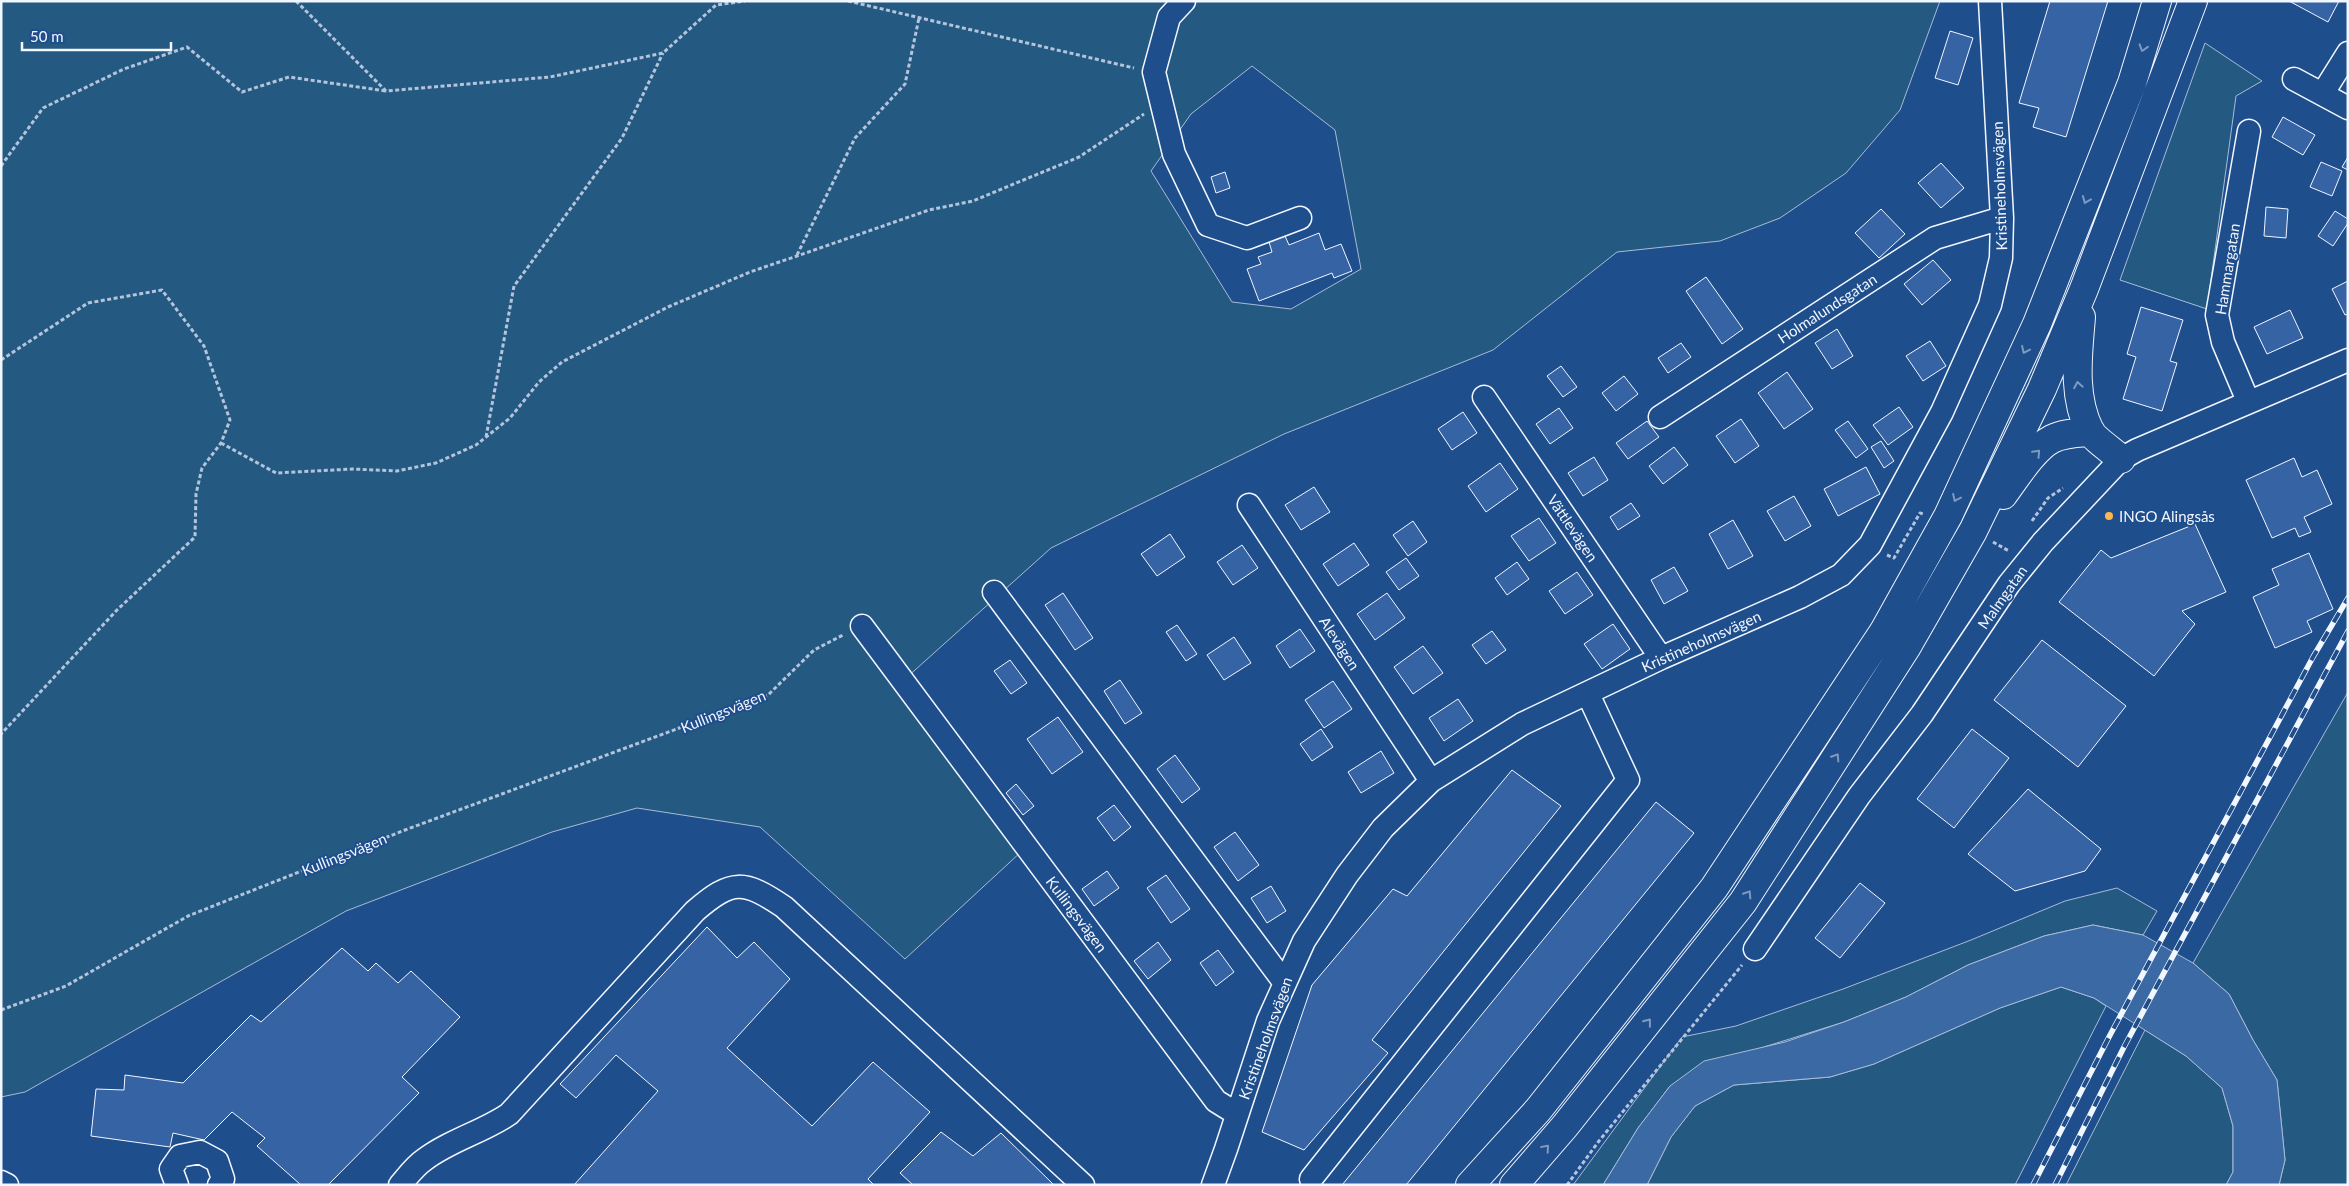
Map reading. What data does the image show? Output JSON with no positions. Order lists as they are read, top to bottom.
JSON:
{
  "streets": {
    "street": [
      "Kristineholmsvägen",
      "Hammargatan",
      "Holmalundsgatan",
      "Vättlevägen",
      "Malmgatan",
      "Alevägen",
      "Kullingsvägen"
    ]
  },
  "crossings": [
    ["Kristineholmsvägen", "Holmalundsgatan"],
    ["Kristineholmsvägen", "Vättlevägen"],
    ["Kristineholmsvägen", "Alevägen"],
    ["Kristineholmsvägen", "Kullingsvägen"],
    ["Hammargatan", "Malmgatan"]
  ],
  "places": ["INGO Alingsås"],
  "scale_bar": "50 m"
}
